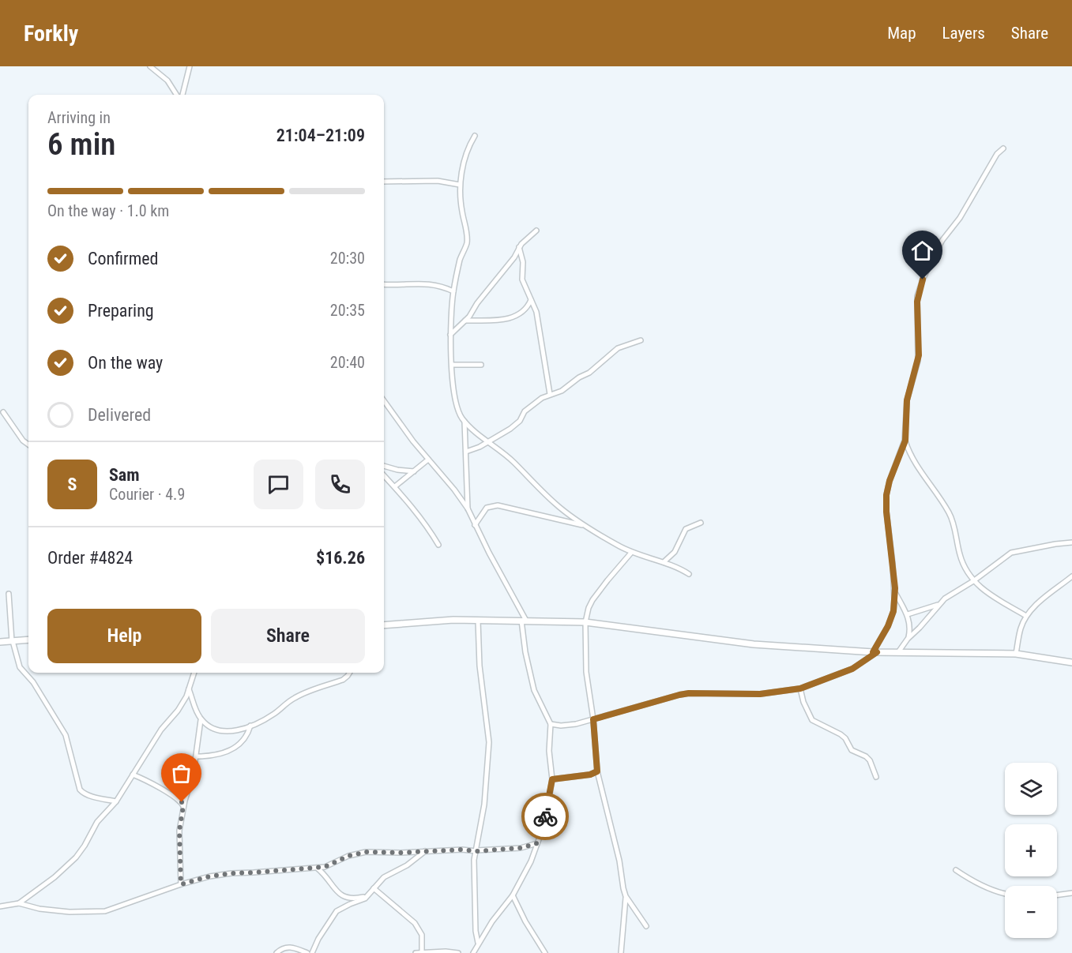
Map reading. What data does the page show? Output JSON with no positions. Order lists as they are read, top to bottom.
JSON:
{
  "page": {
    "header": "Forkly",
    "nav": ["Map", "Layers", "Share"],
    "heading": ["6 min", "Arriving in", "21:04–21:09"],
    "panel": [
      "Sam",
      "Courier · 4.9",
      "Order #4824",
      "$16.26"
    ],
    "bar": "On the way · 1.0 km",
    "list": [
      ["Confirmed", "20:30"],
      ["Preparing", "20:35"],
      ["On the way", "20:40"],
      "Delivered"
    ],
    "round": "S",
    "buttons": ["Help", "Share"],
    "map_buttons": ["+", "−"]
  }
}
